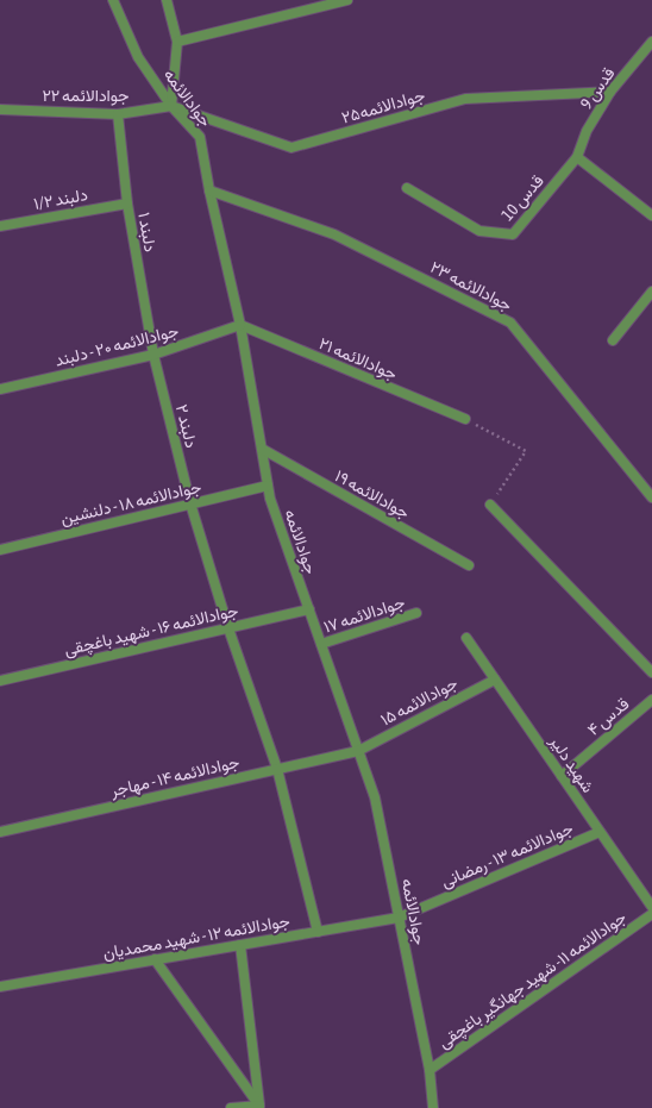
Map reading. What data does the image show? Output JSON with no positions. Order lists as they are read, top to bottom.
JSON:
{
  "streets": {
    "street": [
      "قدس 9",
      "جوادالائمه ۲۲",
      "جوادالائمه",
      "جوادالائمه۲۵",
      "قدس 10",
      "دلبند ۱/۲",
      "دلبند ۱",
      "جوادالائمه ۲۳",
      "جوادالائمه ۲۰ - دلبند",
      "جوادالائمه ۲۱",
      "دلبند ۲",
      "جوادالائمه ۱۹",
      "جوادالائمه ۱۸ - دلنشین",
      "جوادالائمه ۱۷",
      "جوادالائمه ۱۶ - شهید باغچقی",
      "جوادالائمه ۱۵",
      "قدس ۴",
      "شهید دلیر",
      "جوادالائمه ۱۴ - مهاجر",
      "جوادالائمه ۱۳ - رمضانی",
      "جوادالائمه ۱۲ - شهید محمدیان",
      "جوادالائمه ۱۱- شهید جهانگیر باغچقی"
    ]
  },
  "crossings": [
    ["قدس 9", "جوادالائمه۲۵"],
    ["قدس 9", "قدس 10"],
    ["جوادالائمه ۲۲", "جوادالائمه"],
    ["جوادالائمه ۲۲", "جوادالائمه۲۵"],
    ["جوادالائمه ۲۲", "دلبند ۱"],
    ["جوادالائمه", "جوادالائمه۲۵"],
    ["جوادالائمه", "جوادالائمه ۲۳"],
    ["جوادالائمه", "جوادالائمه ۲۰ - دلبند"],
    ["جوادالائمه", "جوادالائمه ۲۱"],
    ["جوادالائمه", "جوادالائمه ۱۹"],
    ["جوادالائمه", "جوادالائمه ۱۸ - دلنشین"],
    ["جوادالائمه", "جوادالائمه ۱۷"],
    ["جوادالائمه", "جوادالائمه ۱۶ - شهید باغچقی"],
    ["جوادالائمه", "جوادالائمه ۱۵"],
    ["جوادالائمه", "جوادالائمه ۱۴ - مهاجر"],
    ["جوادالائمه", "جوادالائمه ۱۳ - رمضانی"],
    ["جوادالائمه", "جوادالائمه ۱۲ - شهید محمدیان"],
    ["جوادالائمه", "جوادالائمه ۱۱- شهید جهانگیر باغچقی"],
    ["دلبند ۱/۲", "دلبند ۱"],
    ["دلبند ۱", "جوادالائمه ۲۰ - دلبند"],
    ["دلبند ۱", "دلبند ۲"],
    ["جوادالائمه ۲۰ - دلبند", "جوادالائمه ۲۱"],
    ["جوادالائمه ۲۰ - دلبند", "دلبند ۲"],
    ["دلبند ۲", "جوادالائمه ۱۸ - دلنشین"],
    ["دلبند ۲", "جوادالائمه ۱۶ - شهید باغچقی"],
    ["دلبند ۲", "جوادالائمه ۱۴ - مهاجر"],
    ["دلبند ۲", "جوادالائمه ۱۲ - شهید محمدیان"],
    ["جوادالائمه ۱۵", "شهید دلیر"],
    ["جوادالائمه ۱۵", "جوادالائمه ۱۴ - مهاجر"],
    ["قدس ۴", "شهید دلیر"],
    ["شهید دلیر", "جوادالائمه ۱۳ - رمضانی"],
    ["جوادالائمه ۱۳ - رمضانی", "جوادالائمه ۱۲ - شهید محمدیان"]
  ]
}
